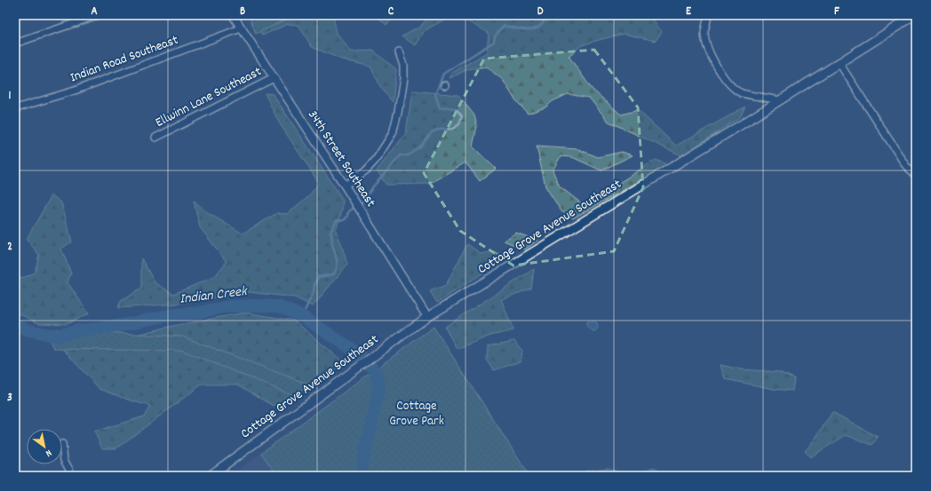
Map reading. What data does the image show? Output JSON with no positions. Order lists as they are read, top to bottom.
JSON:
{
  "streets": {
    "main road": ["Cottage Grove Avenue Southeast"],
    "street": ["Indian Road Southeast", "Ellwinn Lane Southeast", "34th Street Southeast"]
  },
  "crossings": [
    ["Indian Road Southeast", "34th Street Southeast"],
    ["Ellwinn Lane Southeast", "34th Street Southeast"],
    ["34th Street Southeast", "Cottage Grove Avenue Southeast"]
  ],
  "water": ["Indian Creek"],
  "parks": ["Cottage Grove Park"],
  "north": "bottom right",
  "grid": {
    "columns": [
      "A",
      "B",
      "C",
      "D",
      "E",
      "F"
    ],
    "rows": ["1", "2", "3"]
  }
}
